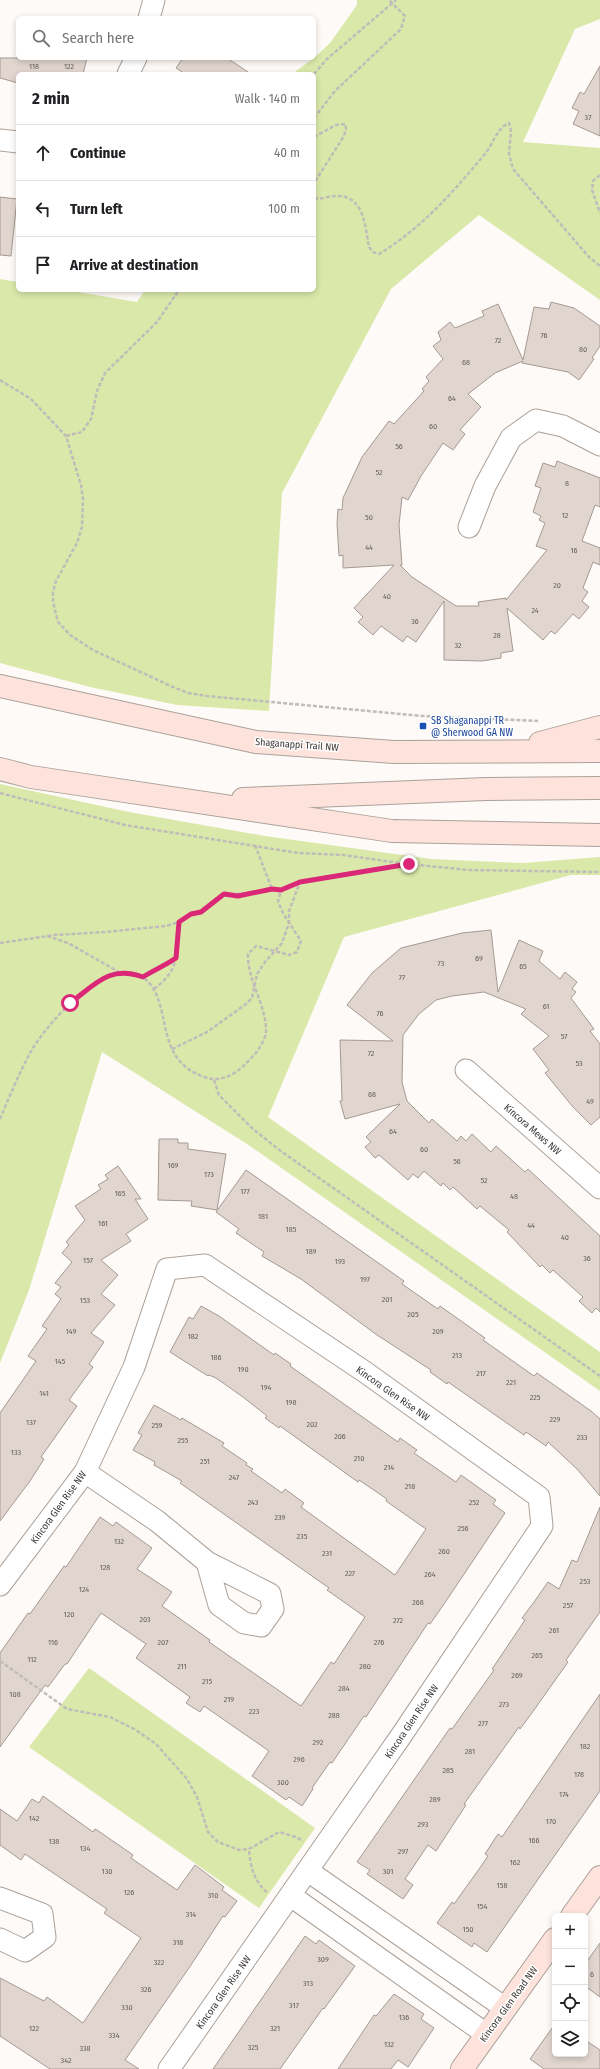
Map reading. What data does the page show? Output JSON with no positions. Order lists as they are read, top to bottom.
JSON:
{
  "streets": {
    "main road": ["Shaganappi Trail NW", "Kincora Glen Road NW"],
    "street": ["Kincora Mews NW", "Kincora Glen Rise NW"]
  },
  "places": {
    "transit": ["SB Shaganappi TR @ Sherwood GA NW"]
  },
  "house_numbers": [
    "118",
    "122",
    "37",
    "76",
    "72",
    "80",
    "68",
    "64",
    "60",
    "56",
    "52",
    "8",
    "12",
    "50",
    "44",
    "16",
    "20",
    "40",
    "24",
    "36",
    "28",
    "32",
    "69",
    "73",
    "65",
    "77",
    "61",
    "76",
    "57",
    "72",
    "53",
    "68",
    "49",
    "64",
    "60",
    "56",
    "169",
    "173",
    "52",
    "177",
    "165",
    "48",
    "181",
    "161",
    "44",
    "185",
    "40",
    "189",
    "36",
    "157",
    "193",
    "197",
    "201",
    "153",
    "205",
    "149",
    "209",
    "182",
    "213",
    "186",
    "145",
    "190",
    "217",
    "221",
    "194",
    "141",
    "225",
    "198",
    "229",
    "137",
    "202",
    "259",
    "206",
    "233",
    "255",
    "133",
    "210",
    "251",
    "214",
    "247",
    "218",
    "243",
    "252",
    "239",
    "256",
    "235",
    "132",
    "260",
    "231",
    "128",
    "227",
    "264",
    "253",
    "124",
    "268",
    "257",
    "120",
    "203",
    "272",
    "261",
    "116",
    "207",
    "276",
    "265",
    "112",
    "211",
    "280",
    "269",
    "215",
    "284",
    "108",
    "219",
    "273",
    "223",
    "288",
    "277",
    "292",
    "182",
    "281",
    "296",
    "285",
    "178",
    "300",
    "174",
    "289",
    "142",
    "170",
    "293",
    "166",
    "138",
    "134",
    "297",
    "162",
    "130",
    "301",
    "158",
    "126",
    "310",
    "154",
    "314",
    "150",
    "318",
    "309",
    "322",
    "6",
    "313",
    "326",
    "317",
    "330",
    "136",
    "122",
    "321",
    "334",
    "132",
    "325",
    "338",
    "342"
  ],
  "page": {
    "search": "Search here",
    "heading": ["2 min", "Walk · 140 m"],
    "list": [
      ["Continue", "40 m"],
      ["Turn left", "100 m"],
      "Arrive at destination"
    ],
    "map_buttons": ["+", "−"]
  }
}
